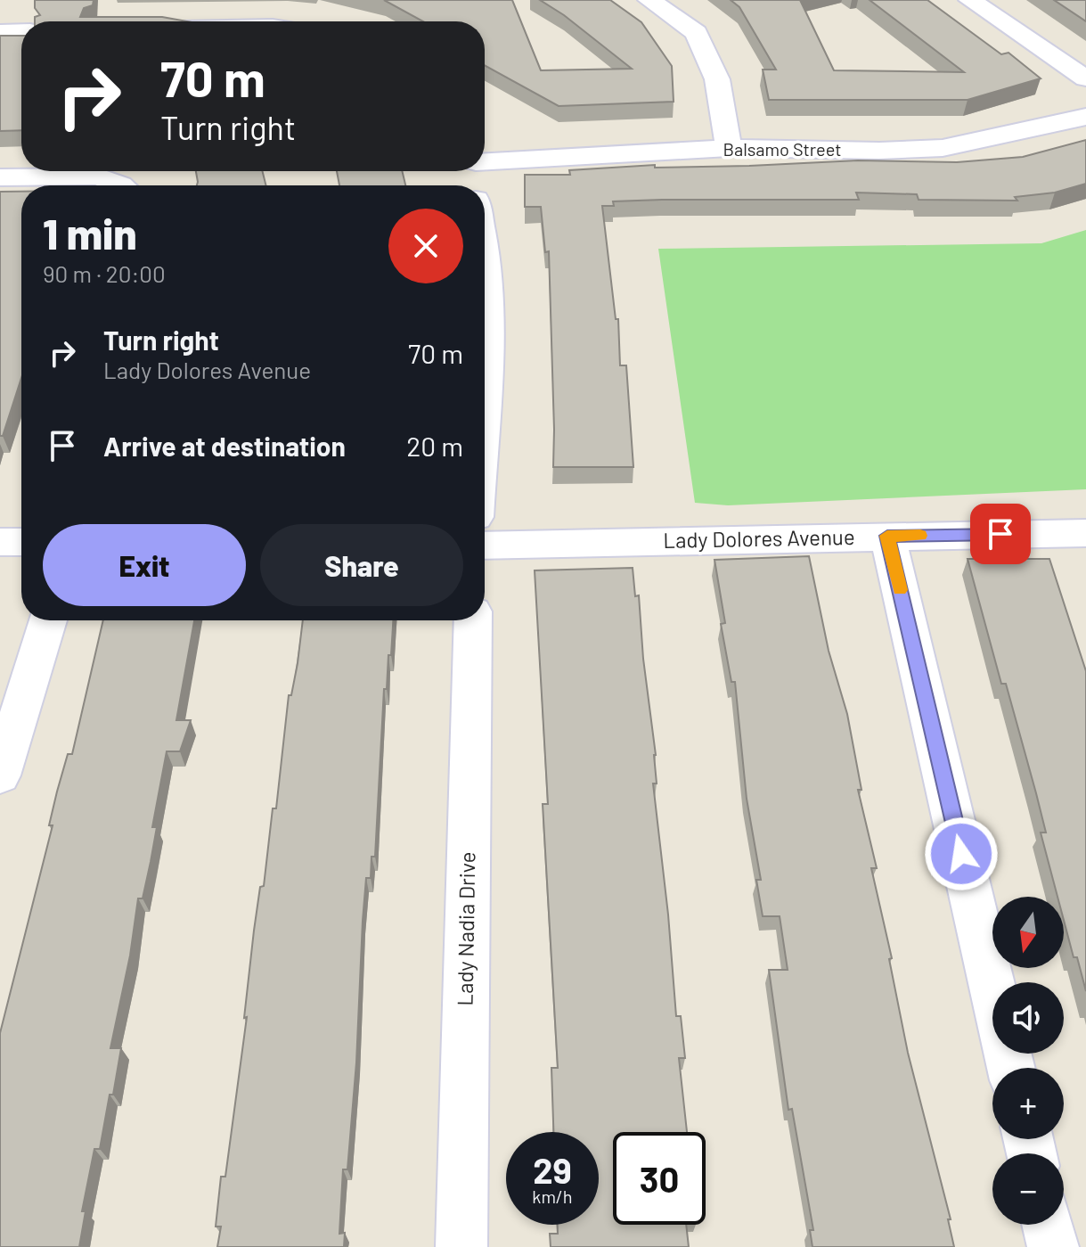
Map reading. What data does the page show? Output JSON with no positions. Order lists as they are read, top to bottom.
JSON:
{
  "streets": {
    "street": ["Balsamo Street", "Lady Dolores Avenue", "Lady Nadia Drive"]
  },
  "north": "bottom",
  "page": {
    "turn": ["70 m", "Turn right"],
    "heading": ["1 min", "90 m · 20:00"],
    "list": [
      {
        "name": "Turn right",
        "note": "Lady Dolores Avenue",
        "value": "70 m"
      },
      {
        "name": "Arrive at destination",
        "value": "20 m"
      }
    ],
    "buttons": ["Exit", "Share"],
    "map_buttons": ["+", "−"],
    "speed": "29 km/h",
    "limit": "30"
  }
}
